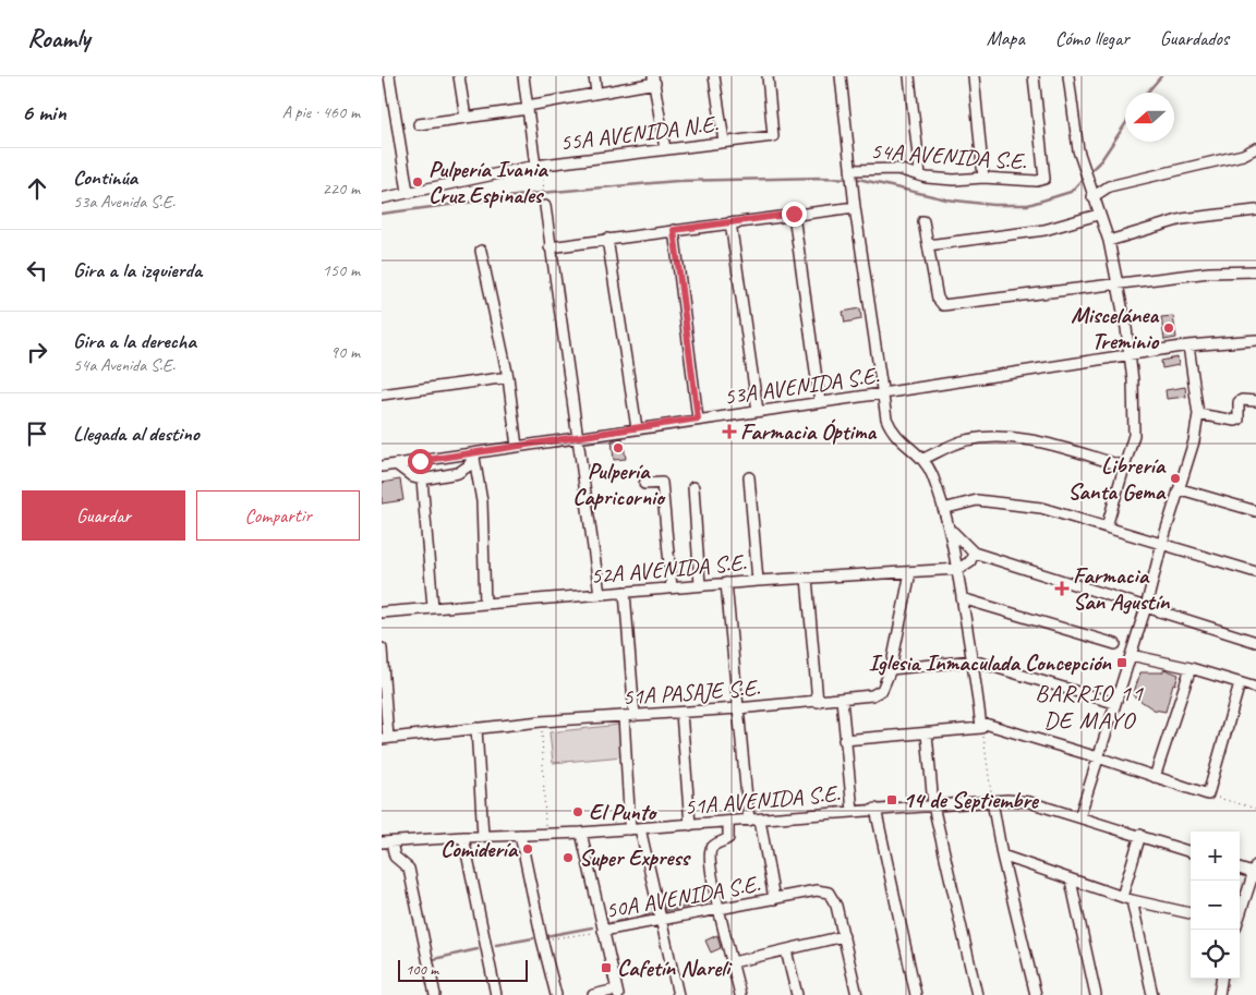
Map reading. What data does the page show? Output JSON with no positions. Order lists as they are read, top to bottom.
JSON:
{
  "streets": {
    "street": [
      "55A AVENIDA N.E.",
      "54A AVENIDA S.E.",
      "53A AVENIDA S.E.",
      "52A AVENIDA S.E.",
      "51A PASAJE S.E.",
      "51A AVENIDA S.E.",
      "50A AVENIDA S.E."
    ]
  },
  "crossings": [
    ["52A AVENIDA S.E.", "51A PASAJE S.E."]
  ],
  "districts": ["BARRIO 11 DE MAYO"],
  "places": {
    "other": [
      "Pulpería Ivania Cruz Espinales",
      "Miscelánea Treminio",
      "Pulpería Capricornio",
      "Librería Santa Gema",
      "El Punto",
      "Comidería",
      "Super Express"
    ],
    "health": ["Farmacia Óptima", "Farmacia San Agustín"],
    "transit": ["Iglesia Inmaculada Concepción", "14 de Septiembre", "Cafetín Nareli"]
  },
  "scale_bar": "100 m",
  "north": "left",
  "page": {
    "header": "Roamly",
    "nav": ["Mapa", "Cómo llegar", "Guardados"],
    "heading": ["6 min", "A pie · 460 m"],
    "list": [
      ["Continúa", "53a Avenida S.E.", "220 m"],
      ["Gira a la izquierda", "150 m"],
      ["Gira a la derecha", "54a Avenida S.E.", "90 m"],
      "Llegada al destino"
    ],
    "buttons": ["Guardar", "Compartir"],
    "map_buttons": ["+", "−"],
    "scale": "100 m"
  }
}
